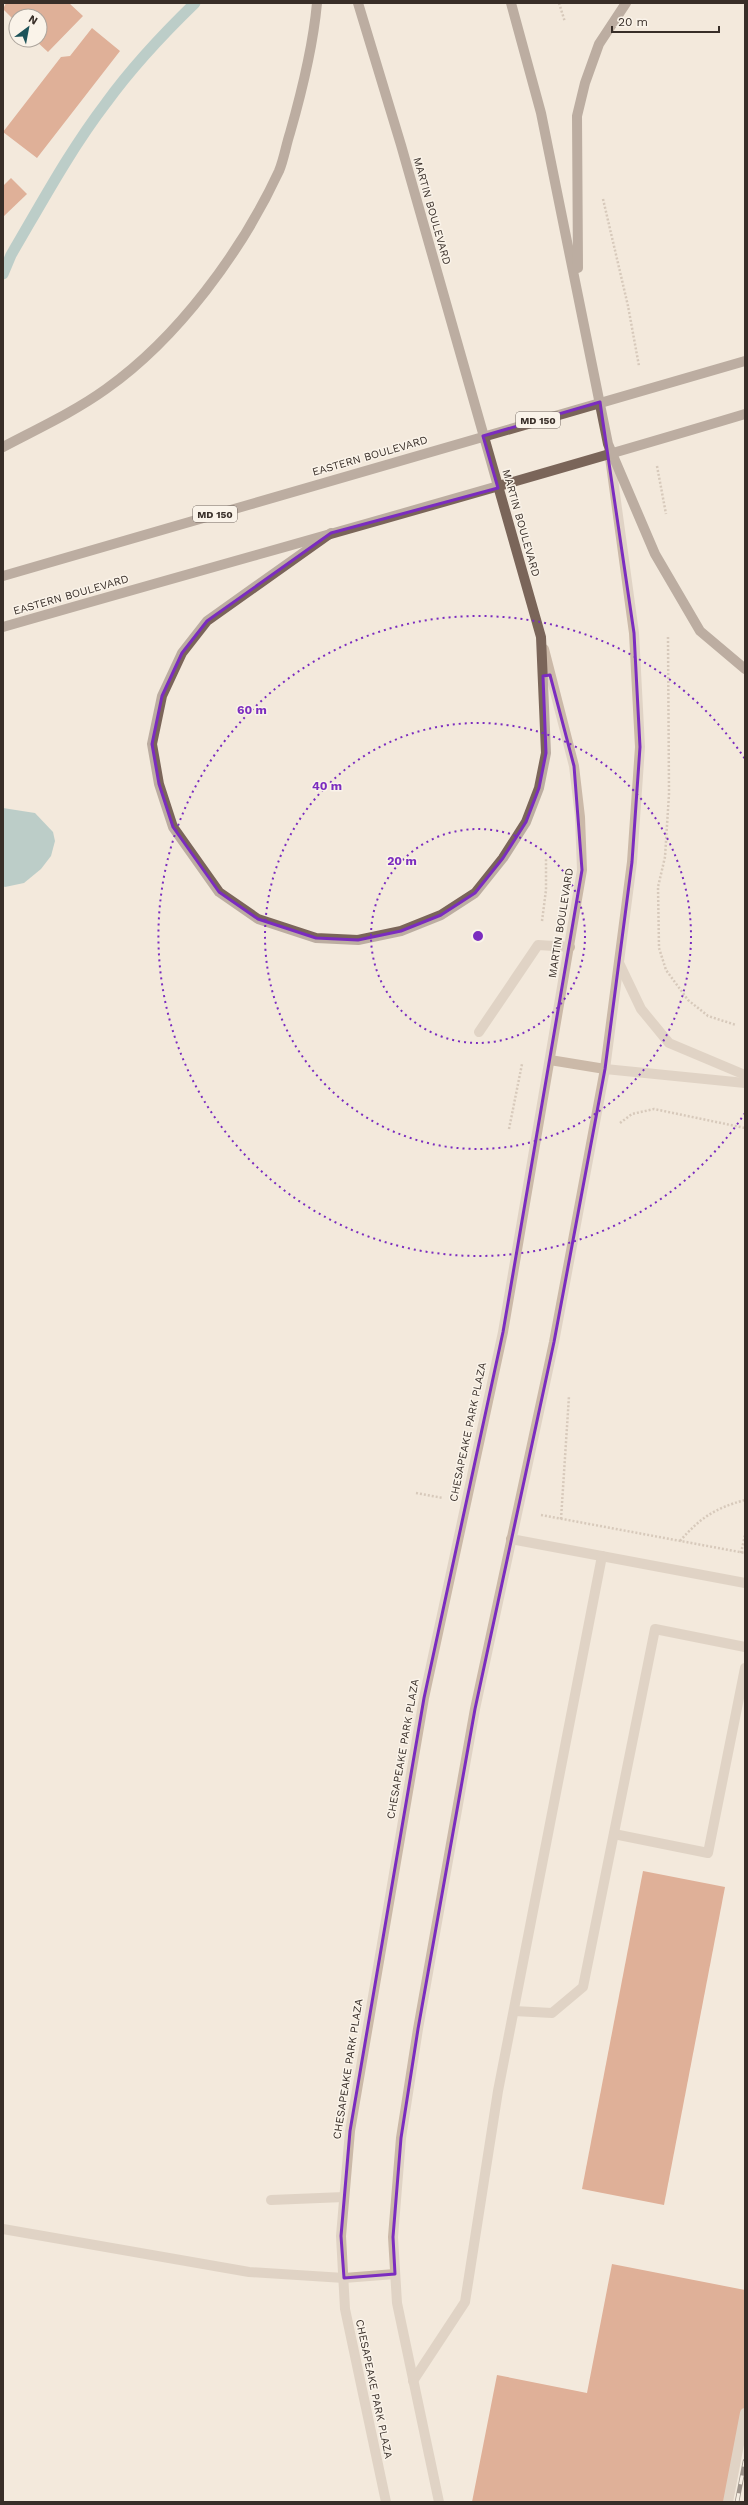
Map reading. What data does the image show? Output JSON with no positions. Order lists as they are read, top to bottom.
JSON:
{
  "streets": {
    "main road": ["MARTIN BOULEVARD", "MD 150", "EASTERN BOULEVARD"],
    "street": ["CHESAPEAKE PARK PLAZA"]
  },
  "crossings": [
    ["MARTIN BOULEVARD", "CHESAPEAKE PARK PLAZA"]
  ],
  "scale_bar": "20 m",
  "north": "top right",
  "rings": ["60 m", "40 m", "20 m"]
}
